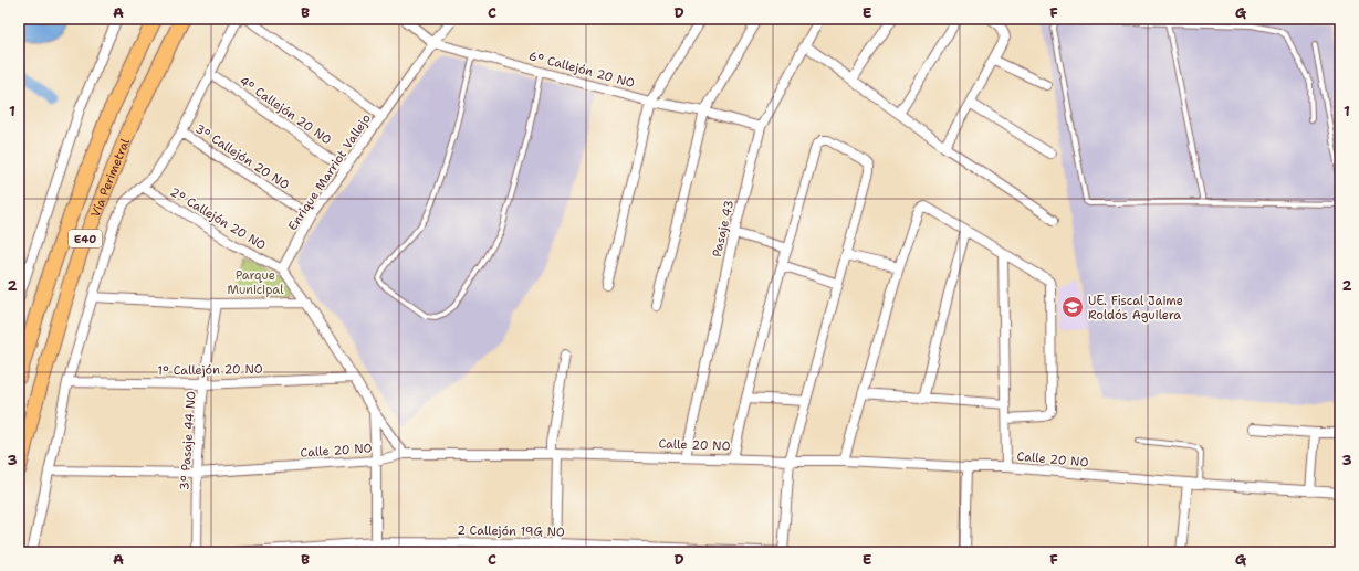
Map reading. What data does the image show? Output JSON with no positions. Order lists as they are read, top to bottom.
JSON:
{
  "streets": {
    "highway": ["Vía Perimetral", "E40"],
    "street": [
      "6º Callejón 20 NO",
      "4º Callejón 20 NO",
      "3º Callejón 20 NO",
      "Enrique Marriot Vallejo",
      "2º Callejón 20 NO",
      "Pasaje 43",
      "1º Callejón 20 NO",
      "3º Pasaje 44 NO",
      "Calle 20 NO",
      "2 Callejón 19G NO"
    ]
  },
  "crossings": [
    ["6º Callejón 20 NO", "Enrique Marriot Vallejo"],
    ["6º Callejón 20 NO", "Pasaje 43"],
    ["4º Callejón 20 NO", "Enrique Marriot Vallejo"],
    ["3º Callejón 20 NO", "Enrique Marriot Vallejo"],
    ["Enrique Marriot Vallejo", "2º Callejón 20 NO"],
    ["Vía Perimetral", "2º Callejón 20 NO"],
    ["Vía Perimetral", "1º Callejón 20 NO"],
    ["Vía Perimetral", "Calle 20 NO"],
    ["Pasaje 43", "Calle 20 NO"],
    ["1º Callejón 20 NO", "3º Pasaje 44 NO"],
    ["3º Pasaje 44 NO", "Calle 20 NO"]
  ],
  "parks": ["Parque Municipal"],
  "places": {
    "school or university": ["UE. Fiscal Jaime Roldós Aguilera"]
  },
  "grid": {
    "columns": [
      "A",
      "B",
      "C",
      "D",
      "E",
      "F",
      "G"
    ],
    "rows": ["1", "2", "3"]
  }
}
